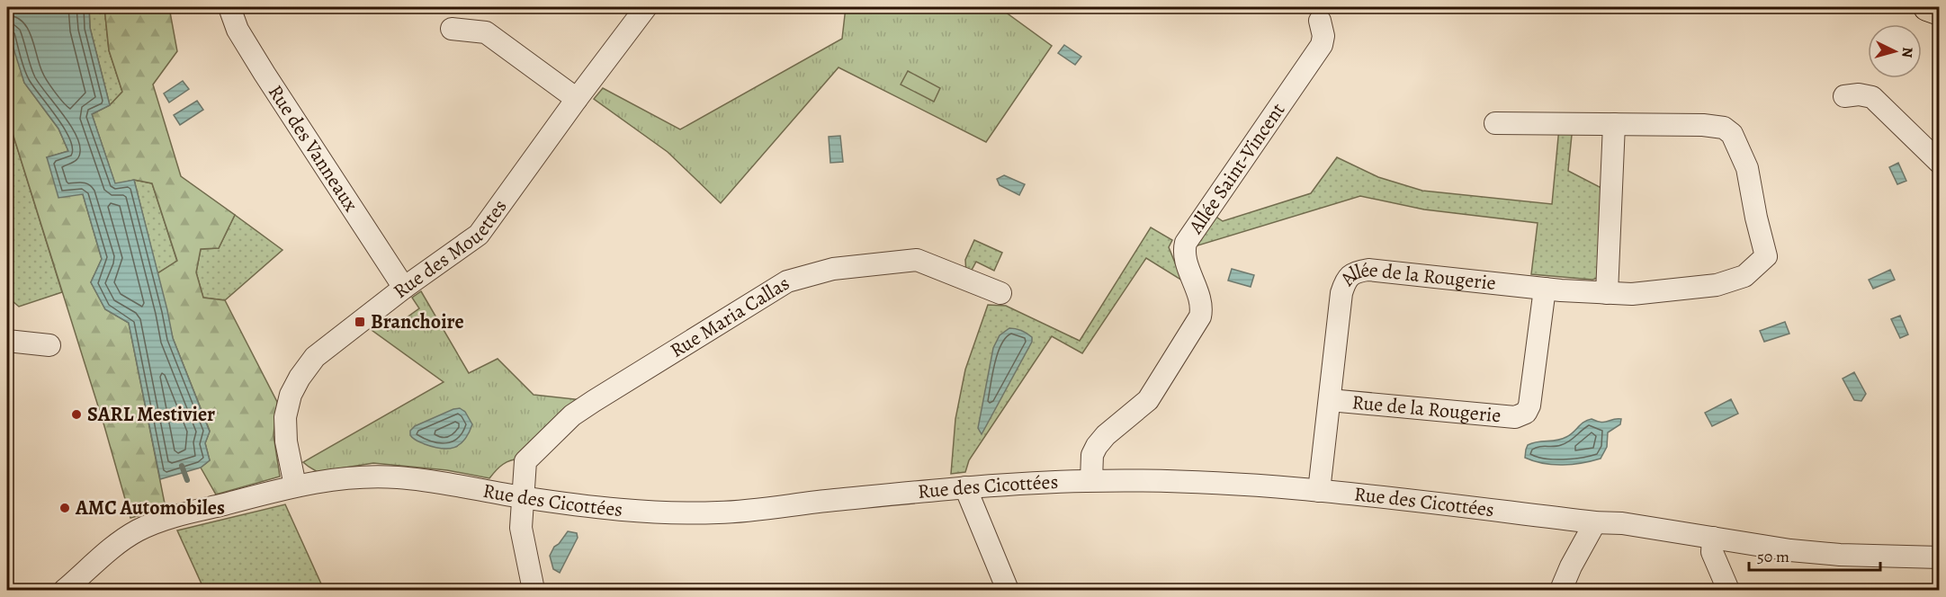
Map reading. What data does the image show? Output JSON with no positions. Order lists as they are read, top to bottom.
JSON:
{
  "streets": {
    "street": [
      "Rue des Vanneaux",
      "Allée Saint-Vincent",
      "Rue des Mouettes",
      "Allée de la Rougerie",
      "Rue Maria Callas",
      "Rue de la Rougerie",
      "Rue des Cicottées"
    ]
  },
  "crossings": [
    ["Rue des Vanneaux", "Rue des Mouettes"],
    ["Allée Saint-Vincent", "Rue des Cicottées"],
    ["Rue des Mouettes", "Rue des Cicottées"],
    ["Allée de la Rougerie", "Rue de la Rougerie"],
    ["Allée de la Rougerie", "Rue des Cicottées"],
    ["Rue Maria Callas", "Rue des Cicottées"]
  ],
  "places": {
    "transit": ["Branchoire"],
    "other": ["SARL Mestivier", "AMC Automobiles"]
  },
  "scale_bar": "50 m",
  "north": "right"
}
